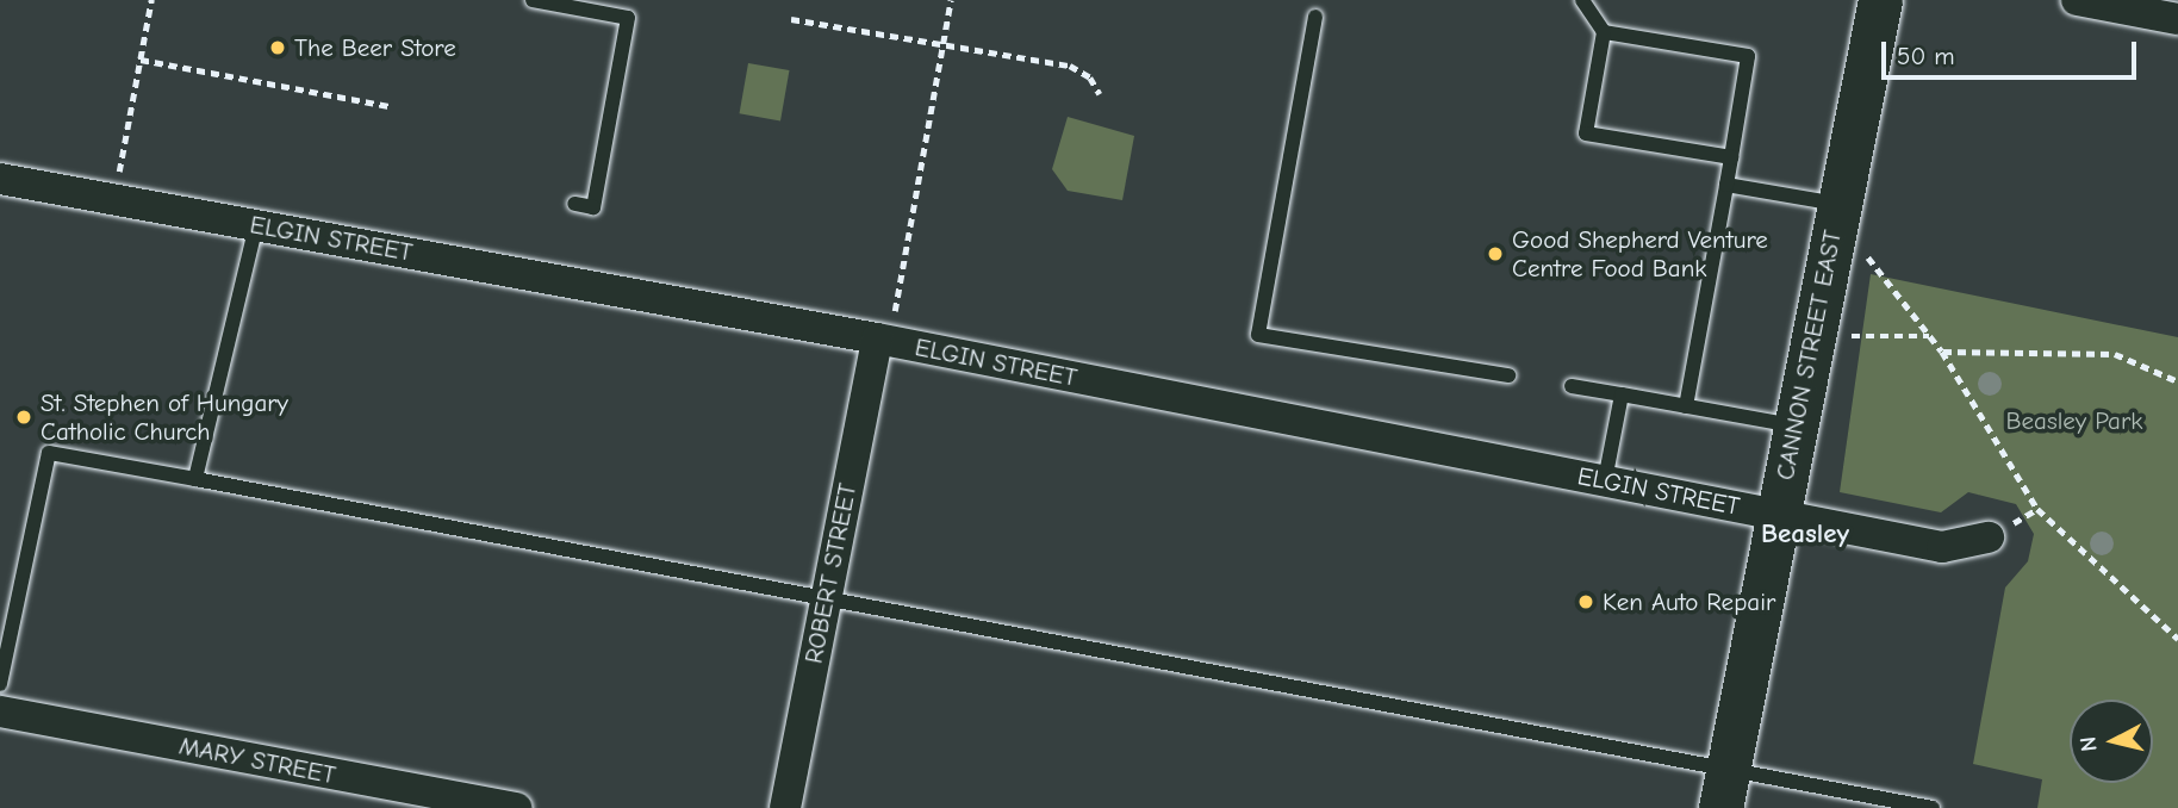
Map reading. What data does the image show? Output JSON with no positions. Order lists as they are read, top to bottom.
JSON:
{
  "streets": {
    "main road": ["CANNON STREET EAST"],
    "street": ["ELGIN STREET", "ROBERT STREET", "MARY STREET"]
  },
  "crossings": [
    ["ELGIN STREET", "CANNON STREET EAST"],
    ["ELGIN STREET", "ROBERT STREET"]
  ],
  "districts": ["Beasley"],
  "parks": ["Beasley Park"],
  "places": [
    "The Beer Store",
    "Good Shepherd Venture Centre Food Bank",
    "St. Stephen of Hungary Catholic Church",
    "Ken Auto Repair"
  ],
  "scale_bar": "50 m",
  "north": "left"
}
